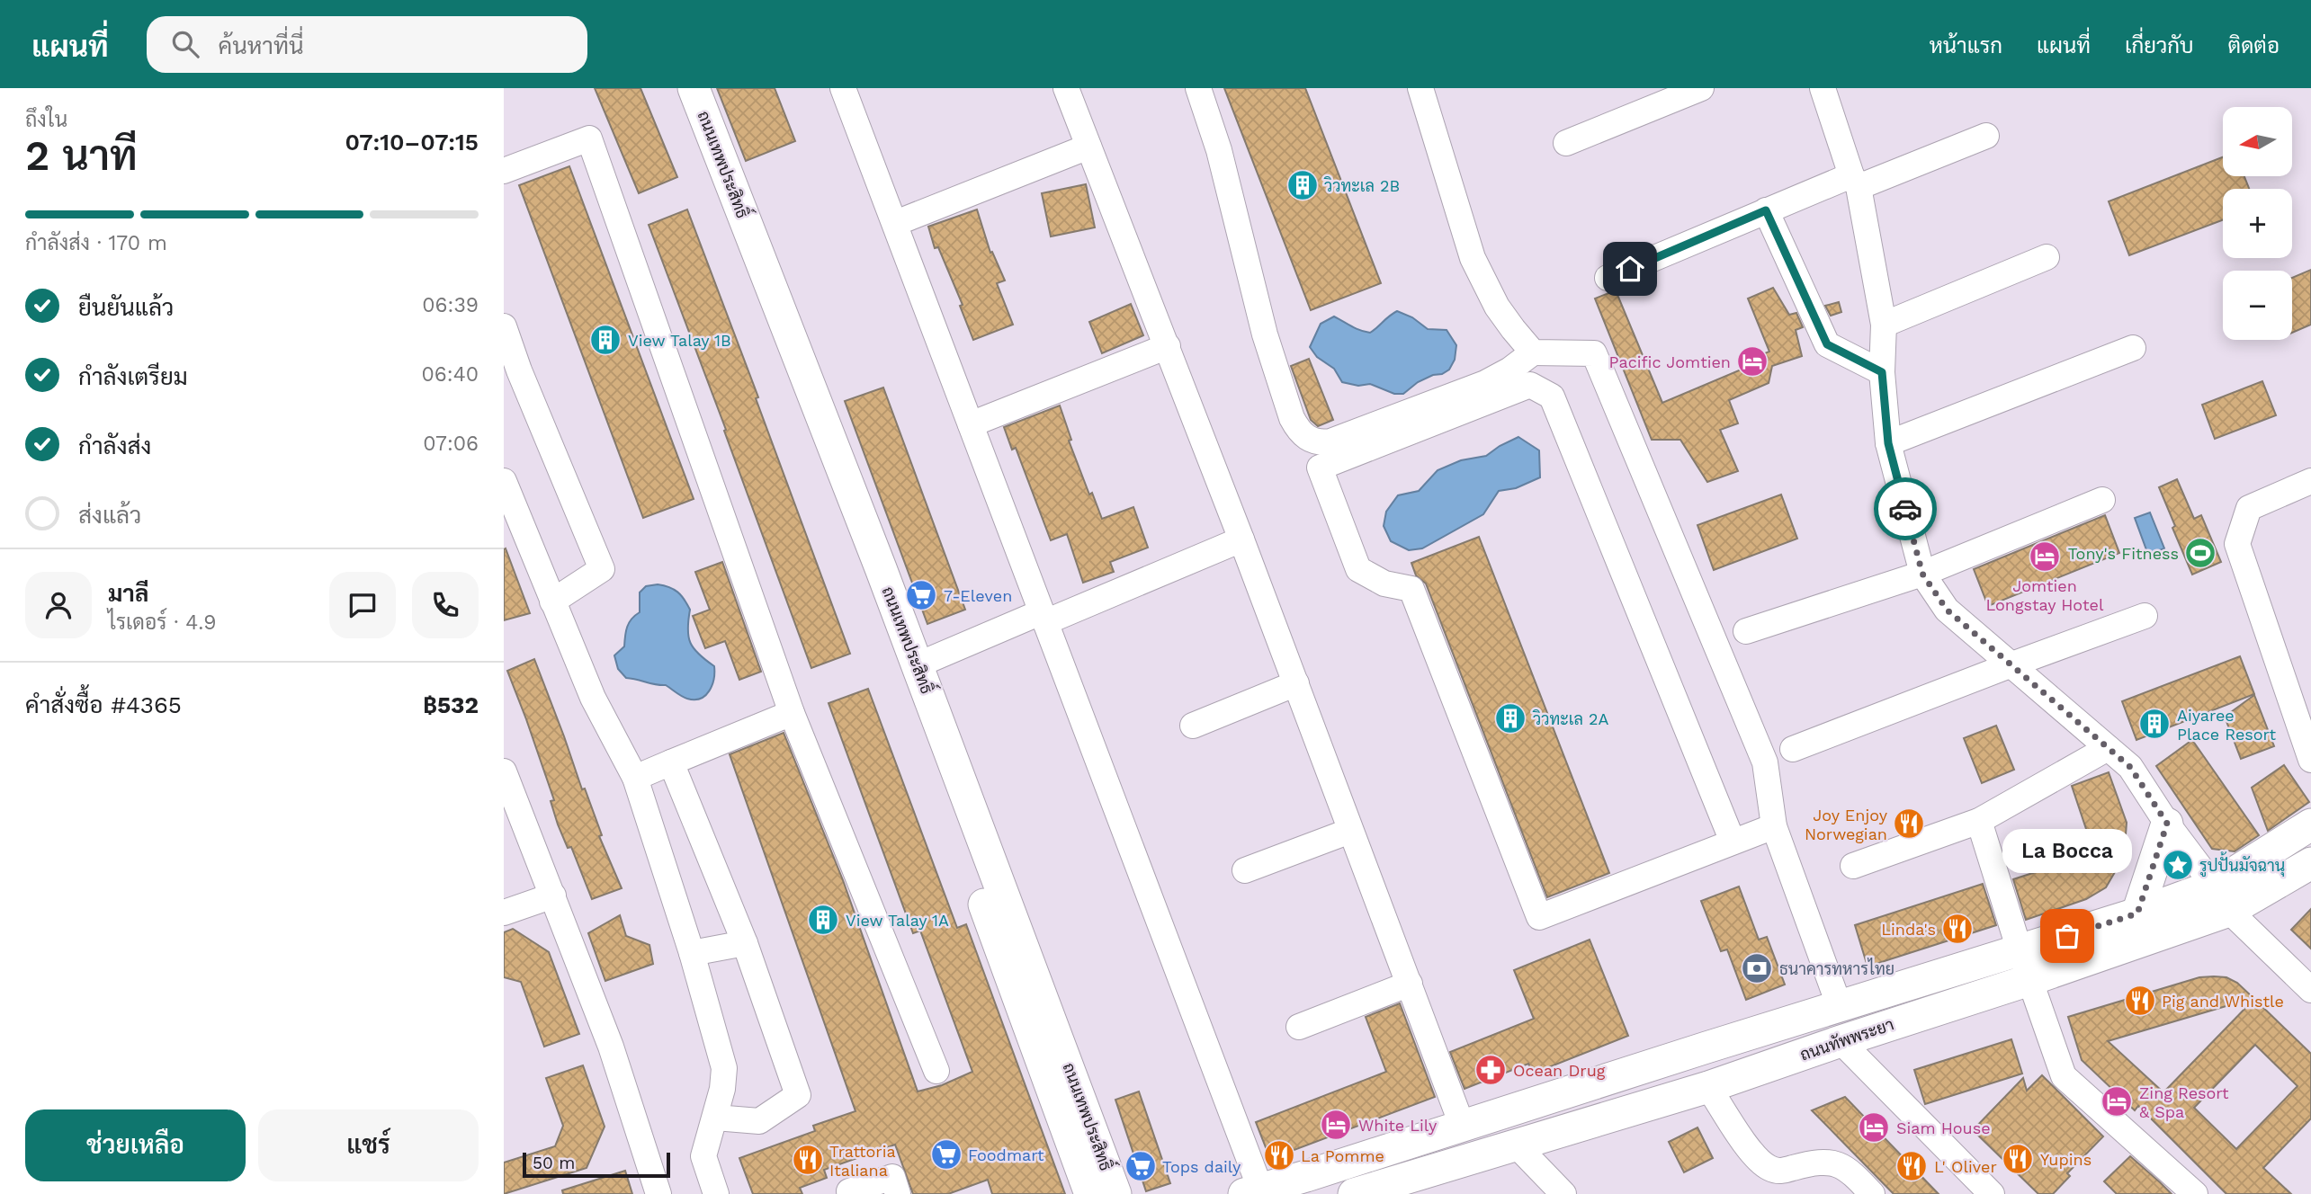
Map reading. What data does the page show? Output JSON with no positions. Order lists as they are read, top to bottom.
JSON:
{
  "streets": {
    "main road": ["ถนนเทพประสิทธิ์", "ถนนทัพพระยา"]
  },
  "places": {
    "building": [
      "วิวทะเล 2B",
      "View Talay 1B",
      "วิวทะเล 2A",
      "Aiyaree Place Resort",
      "View Talay 1A"
    ],
    "hotel": [
      "Pacific Jomtien",
      "Jomtien Longstay Hotel",
      "Zing Resort & Spa",
      "White Lily",
      "Siam House"
    ],
    "sports": ["Tony's Fitness"],
    "supermarket": ["7-Eleven", "Foodmart", "Tops daily"],
    "restaurant": [
      "Joy Enjoy Norwegian",
      "Linda's",
      "Pig and Whistle",
      "La Pomme",
      "Yupins",
      "Trattoria Italiana",
      "L' Oliver"
    ],
    "place": ["รูปปั้นมัจฉานุ"],
    "other": ["La Bocca"],
    "bank": ["ธนาคารทหารไทย"],
    "pharmacy": ["Ocean Drug"]
  },
  "scale_bar": "50 m",
  "north": "left",
  "page": {
    "header": "แผนที่",
    "search": "ค้นหาที่นี่",
    "nav": [
      "หน้าแรก",
      "แผนที่",
      "เกี่ยวกับ",
      "ติดต่อ"
    ],
    "heading": ["2 นาที", "ถึงใน", "07:10–07:15"],
    "panel": [
      "มาลี",
      "ไรเดอร์ · 4.9",
      "คำสั่งซื้อ #4365",
      "฿532"
    ],
    "map_buttons": ["+", "−"],
    "bar": "กำลังส่ง · 170 m",
    "list": [
      ["ยืนยันแล้ว", "06:39"],
      ["กำลังเตรียม", "06:40"],
      ["กำลังส่ง", "07:06"],
      "ส่งแล้ว"
    ],
    "bubble": "La Bocca",
    "buttons": ["ช่วยเหลือ", "แชร์"],
    "scale": "50 m"
  }
}
